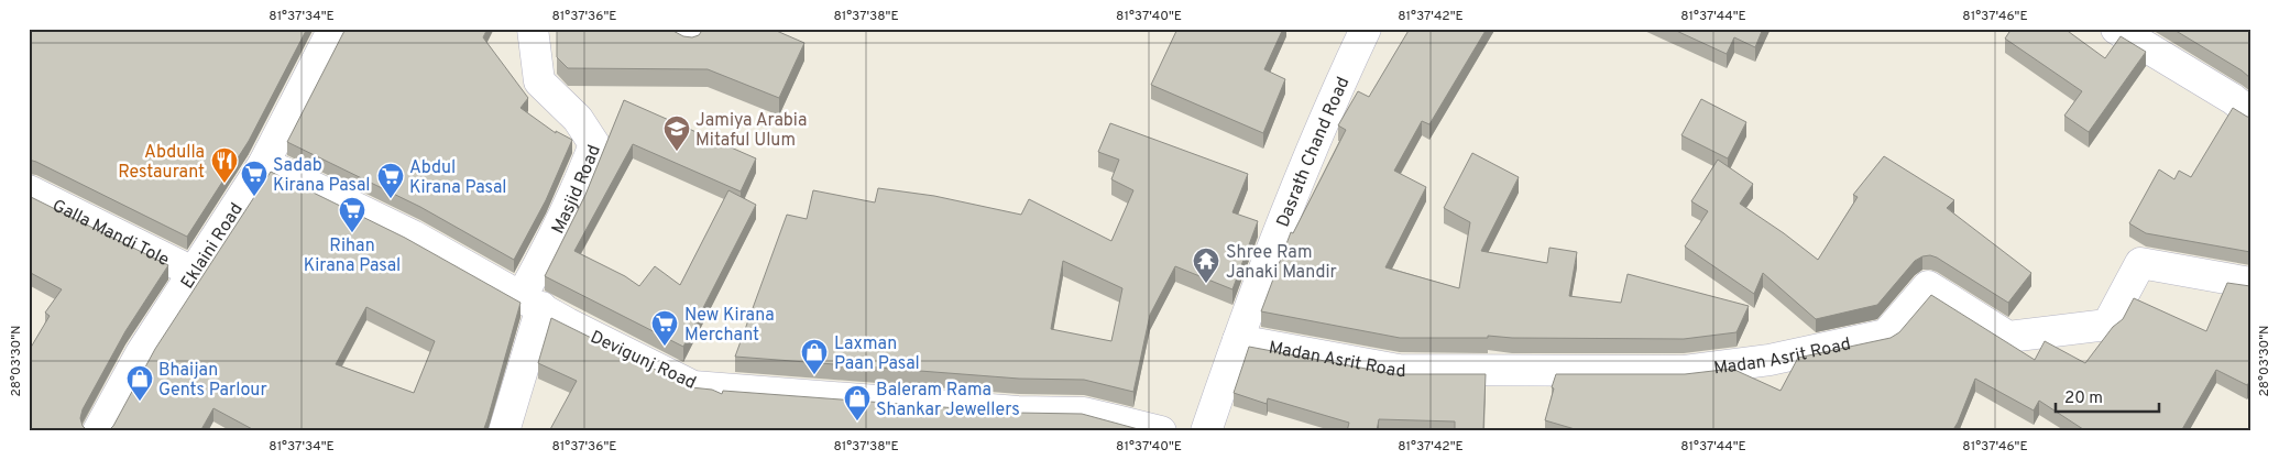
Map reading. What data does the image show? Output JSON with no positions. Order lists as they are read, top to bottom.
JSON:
{
  "streets": {
    "street": [
      "Dasrath Chand Road",
      "Masjid Road",
      "Galla Mandi Tole",
      "Eklaini Road",
      "Madan Asrit Road",
      "Devigunj Road"
    ]
  },
  "crossings": [
    ["Dasrath Chand Road", "Madan Asrit Road"],
    ["Masjid Road", "Devigunj Road"],
    ["Galla Mandi Tole", "Eklaini Road"],
    ["Eklaini Road", "Devigunj Road"]
  ],
  "places": {
    "school or university": ["Jamiya Arabia Mitaful Ulum"],
    "restaurant": ["Abdulla Restaurant"],
    "supermarket": [
      "Sadab Kirana Pasal",
      "Abdul Kirana Pasal",
      "Rihan Kirana Pasal",
      "New Kirana Merchant"
    ],
    "temple": ["Shree Ram Janaki Mandir"],
    "shop": ["Laxman Paan Pasal", "Bhaijan Gents Parlour", "Baleram Rama Shankar Jewellers"]
  },
  "scale_bar": "20 m",
  "coordinates": [
    "81°37'34\"E",
    "81°37'36\"E",
    "81°37'38\"E",
    "81°37'40\"E",
    "81°37'42\"E",
    "81°37'44\"E",
    "81°37'46\"E",
    "28°03'30\"N"
  ]
}
